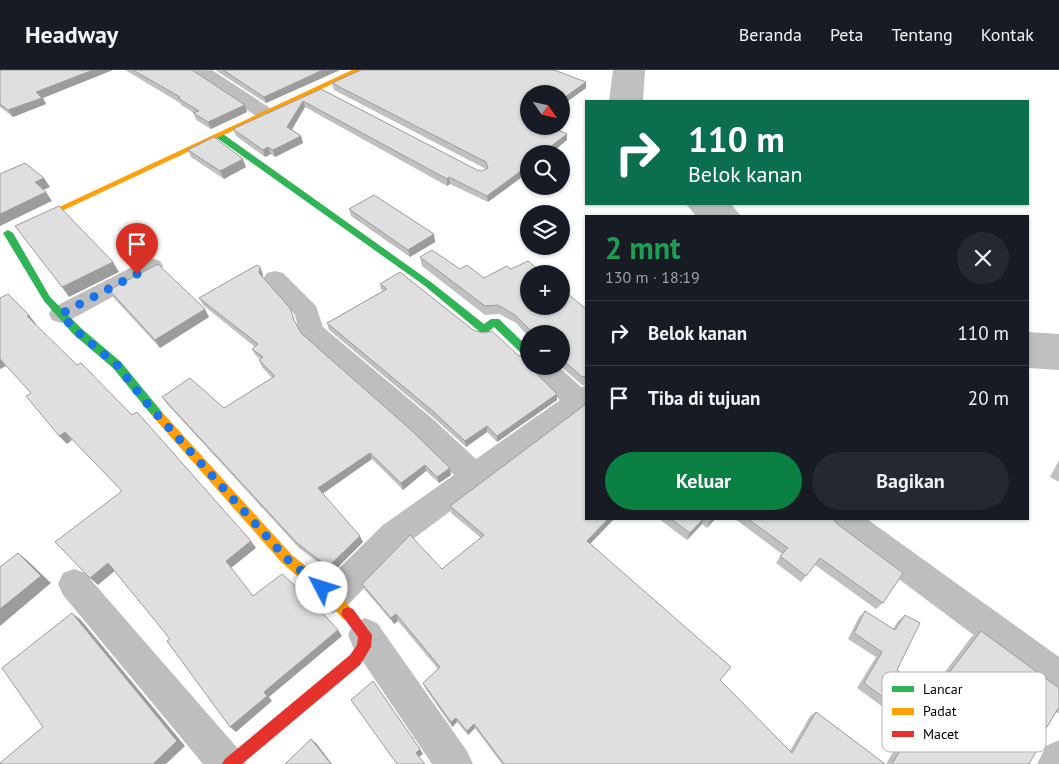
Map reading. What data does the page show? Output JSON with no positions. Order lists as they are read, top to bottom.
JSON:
{
  "legend": ["Lancar", "Padat", "Macet"],
  "north": "bottom right",
  "page": {
    "header": "Headway",
    "nav": [
      "Beranda",
      "Peta",
      "Tentang",
      "Kontak"
    ],
    "map_buttons": ["+", "−"],
    "turn": ["110 m", "Belok kanan"],
    "heading": ["2 mnt", "130 m · 18:19"],
    "list": [
      {
        "name": "Belok kanan",
        "value": "110 m"
      },
      {
        "name": "Tiba di tujuan",
        "value": "20 m"
      }
    ],
    "buttons": ["Keluar", "Bagikan"]
  }
}
